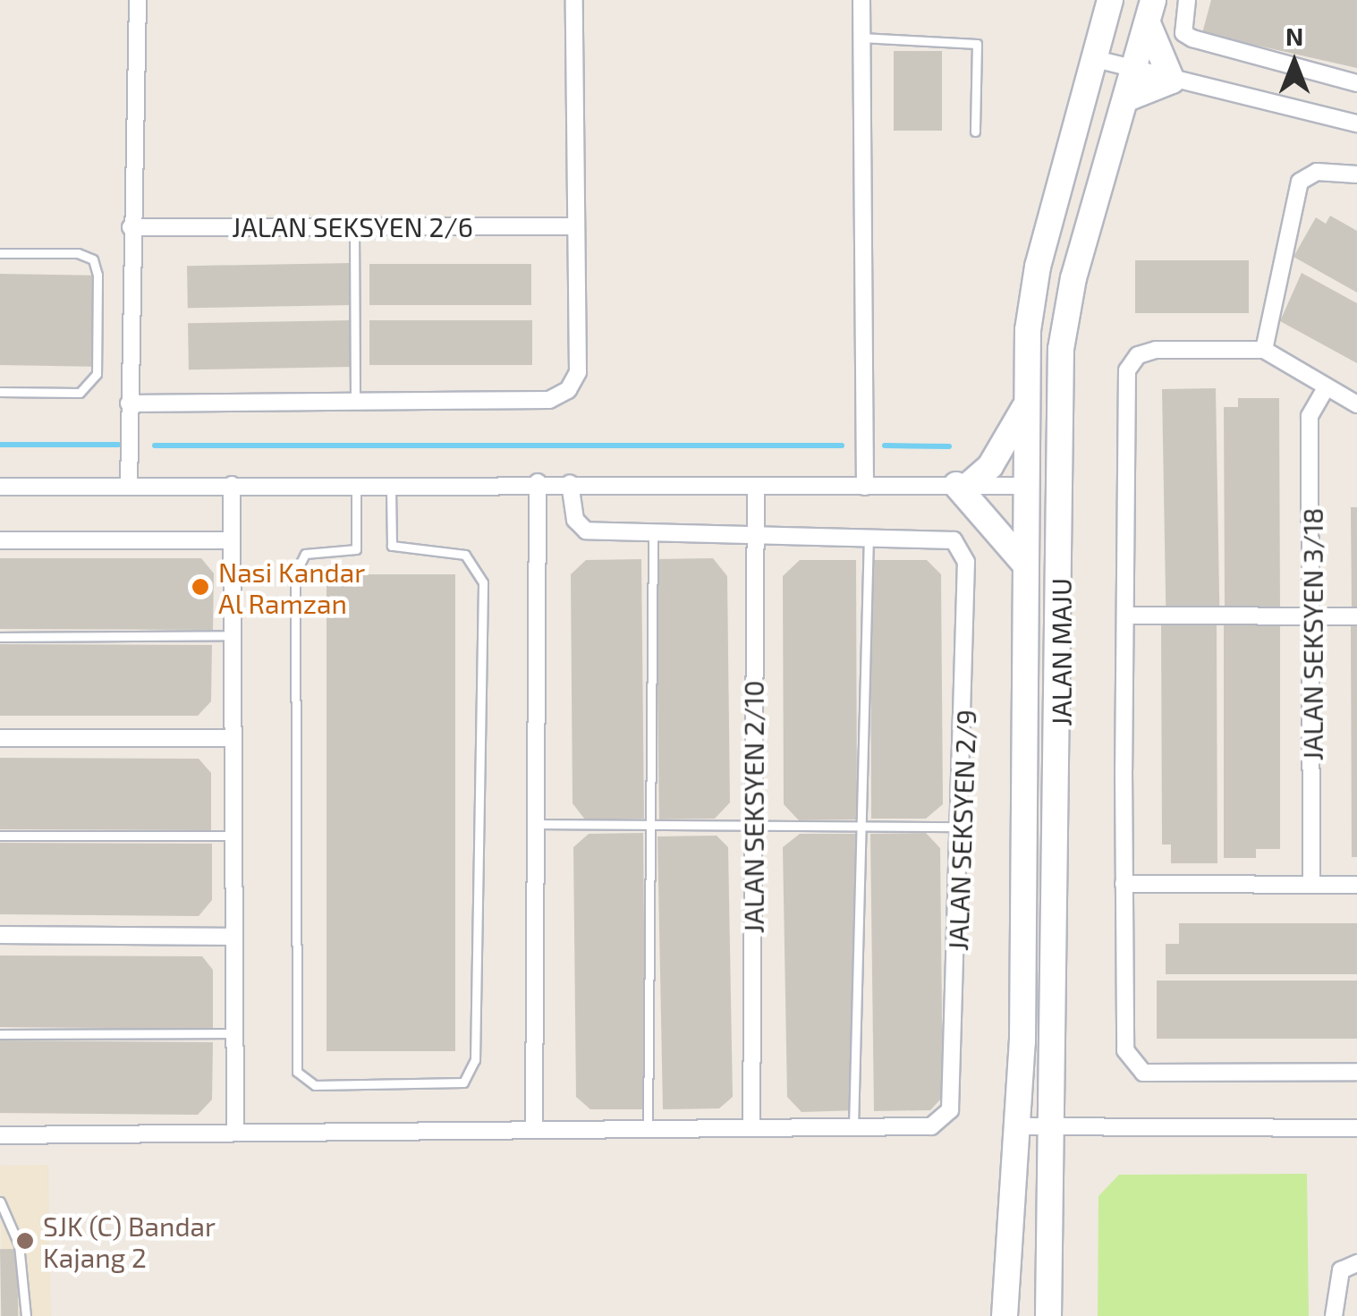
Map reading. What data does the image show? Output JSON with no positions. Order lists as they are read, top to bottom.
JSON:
{
  "streets": {
    "street": [
      "JALAN SEKSYEN 2/6",
      "JALAN SEKSYEN 3/18",
      "JALAN MAJU",
      "JALAN SEKSYEN 2/10",
      "JALAN SEKSYEN 2/9"
    ]
  },
  "places": ["Nasi Kandar Al Ramzan", "SJK (C) Bandar Kajang 2"],
  "north": "top"
}
